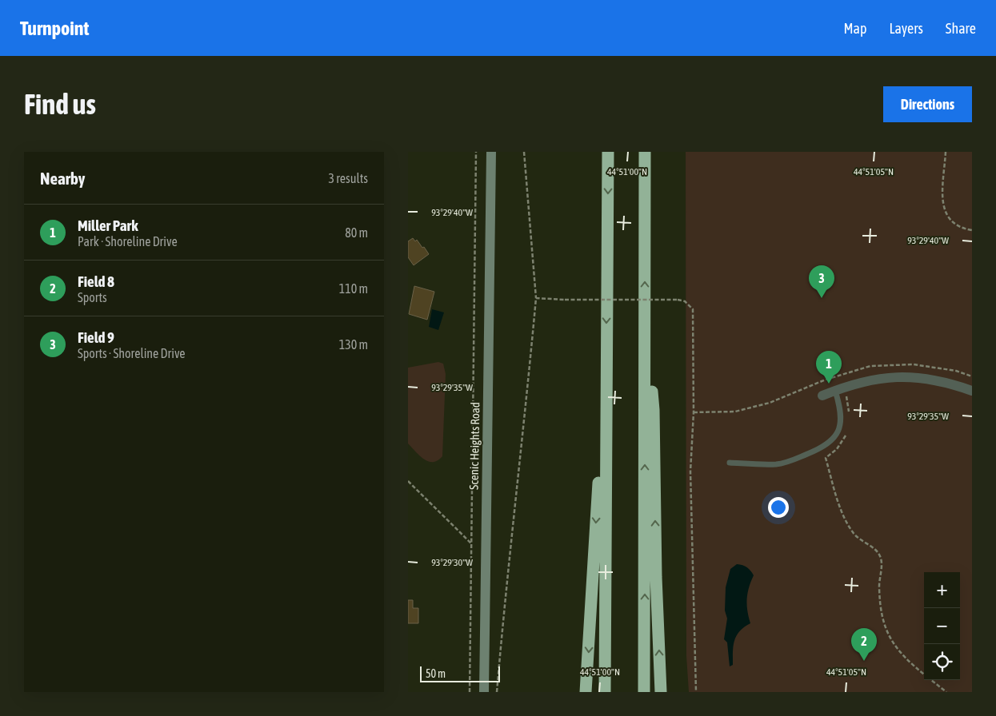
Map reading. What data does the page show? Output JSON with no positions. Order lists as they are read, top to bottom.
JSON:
{
  "streets": {
    "street": ["Scenic Heights Road"]
  },
  "scale_bar": "50 m",
  "page": {
    "header": "Turnpoint",
    "nav": ["Map", "Layers", "Share"],
    "buttons": "Directions",
    "title": "Find us",
    "heading": ["Nearby", "3 results"],
    "list": [
      {
        "mark": "1",
        "name": "Miller Park",
        "note": "Park · Shoreline Drive",
        "value": "80 m"
      },
      {
        "mark": "2",
        "name": "Field 8",
        "note": "Sports",
        "value": "110 m"
      },
      {
        "mark": "3",
        "name": "Field 9",
        "note": "Sports · Shoreline Drive",
        "value": "130 m"
      }
    ],
    "pins": ["3", "1", "2"],
    "map_buttons": ["+", "−"],
    "scale": "50 m"
  },
  "coordinates": [
    "44°51'00\"N",
    "44°51'05\"N",
    "93°29'40\"W",
    "93°29'35\"W",
    "93°29'30\"W"
  ]
}
